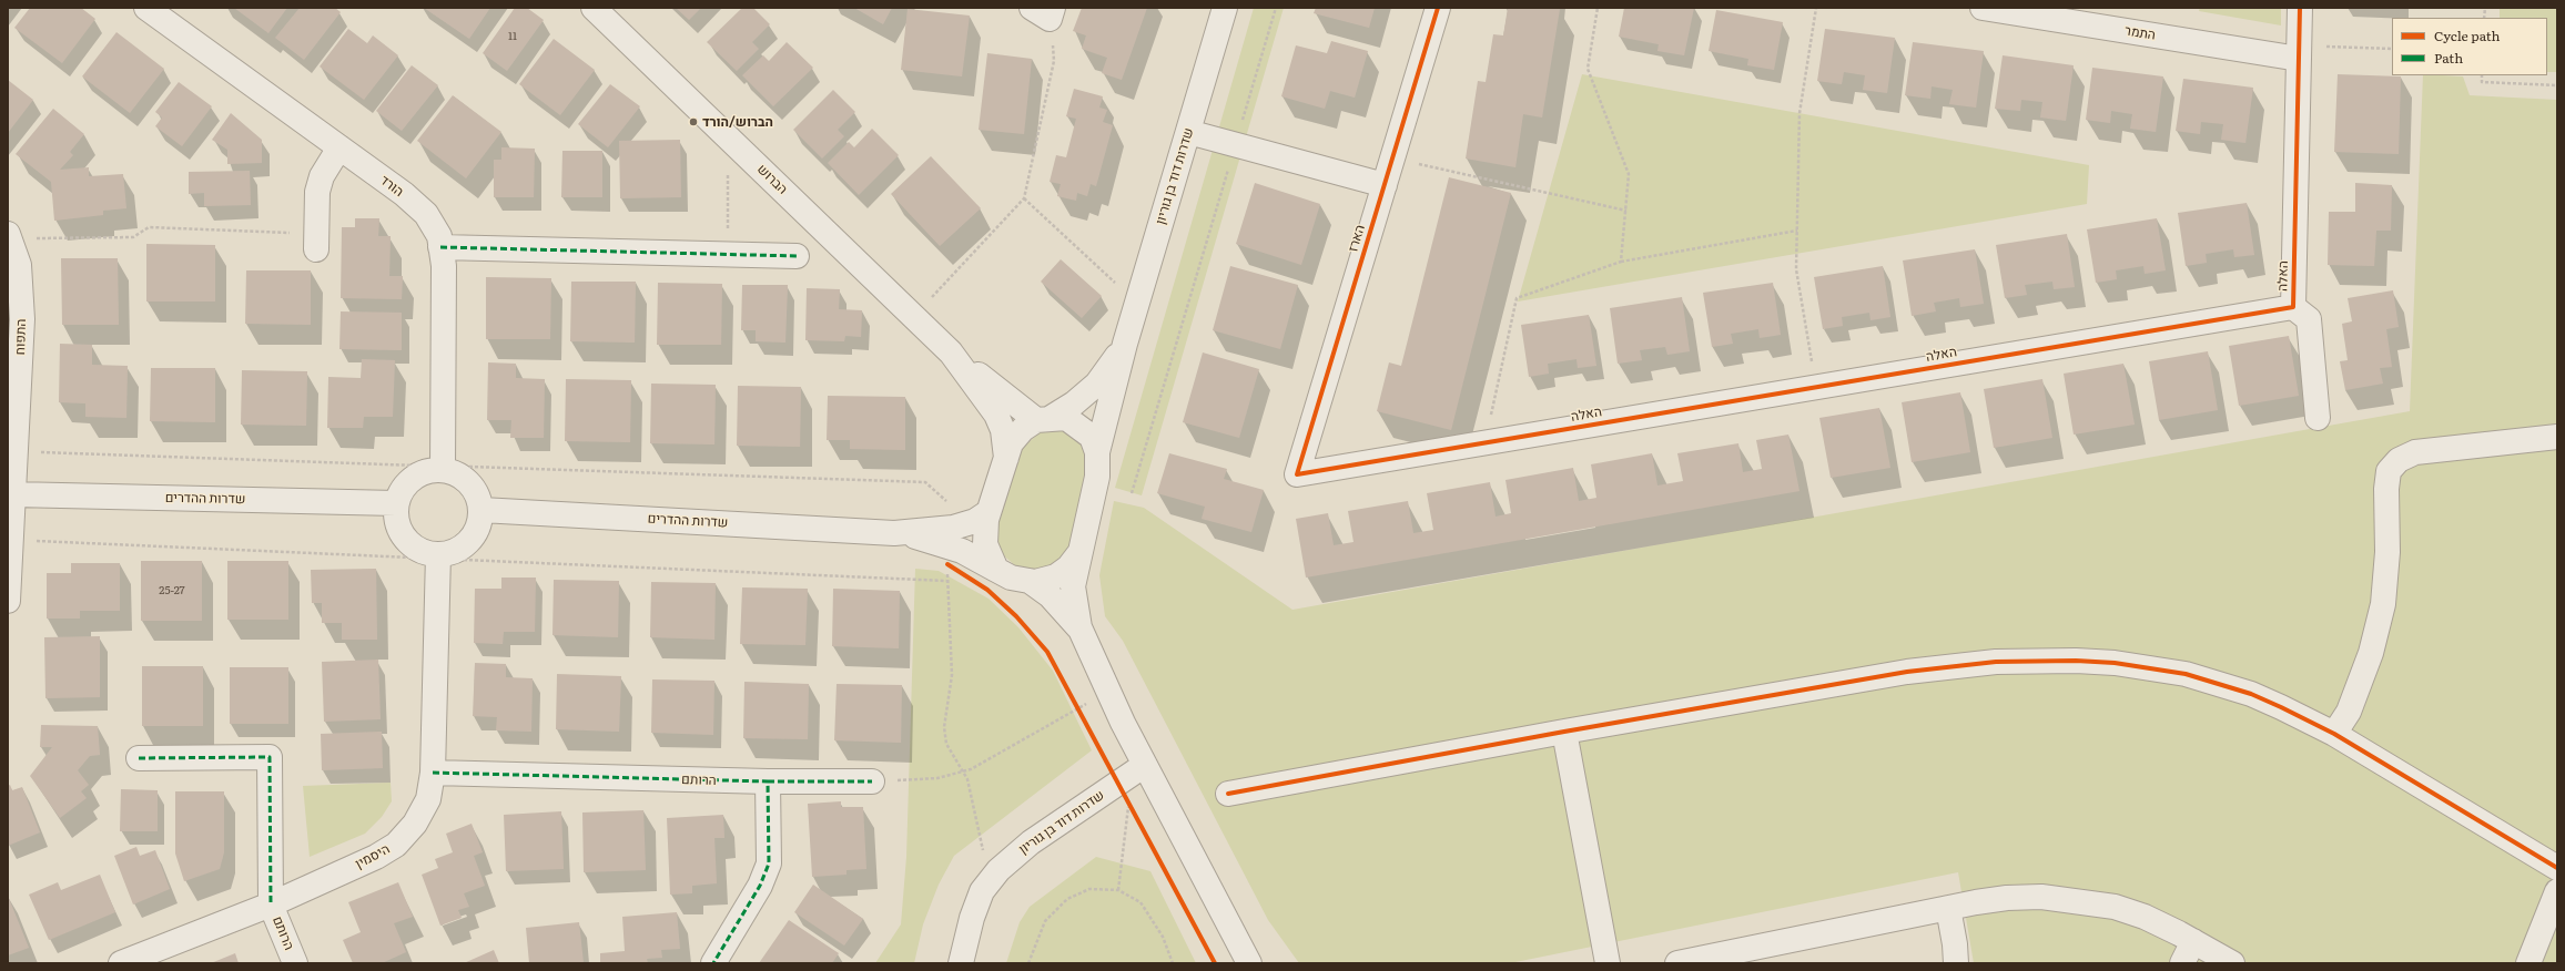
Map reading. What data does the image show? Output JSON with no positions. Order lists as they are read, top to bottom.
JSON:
{
  "streets": {
    "street": [
      "התמר",
      "שדרות דוד בן גוריון",
      "הברוש",
      "הורד",
      "הארז",
      "האלה",
      "התפוח",
      "שדרות ההדרים",
      "הרותם",
      "היסמין"
    ]
  },
  "crossings": [
    ["התמר", "האלה"],
    ["שדרות דוד בן גוריון", "הברוש"],
    ["שדרות דוד בן גוריון", "שדרות ההדרים"],
    ["הברוש", "שדרות ההדרים"],
    ["הורד", "שדרות ההדרים"],
    ["הורד", "היסמין"],
    ["הארז", "האלה"],
    ["התפוח", "שדרות ההדרים"],
    ["שדרות ההדרים", "היסמין"],
    ["הרותם", "היסמין"]
  ],
  "places": ["הברוש/הורד"],
  "house_numbers": ["11", "25-27"],
  "legend": ["Cycle path", "Path"]
}
